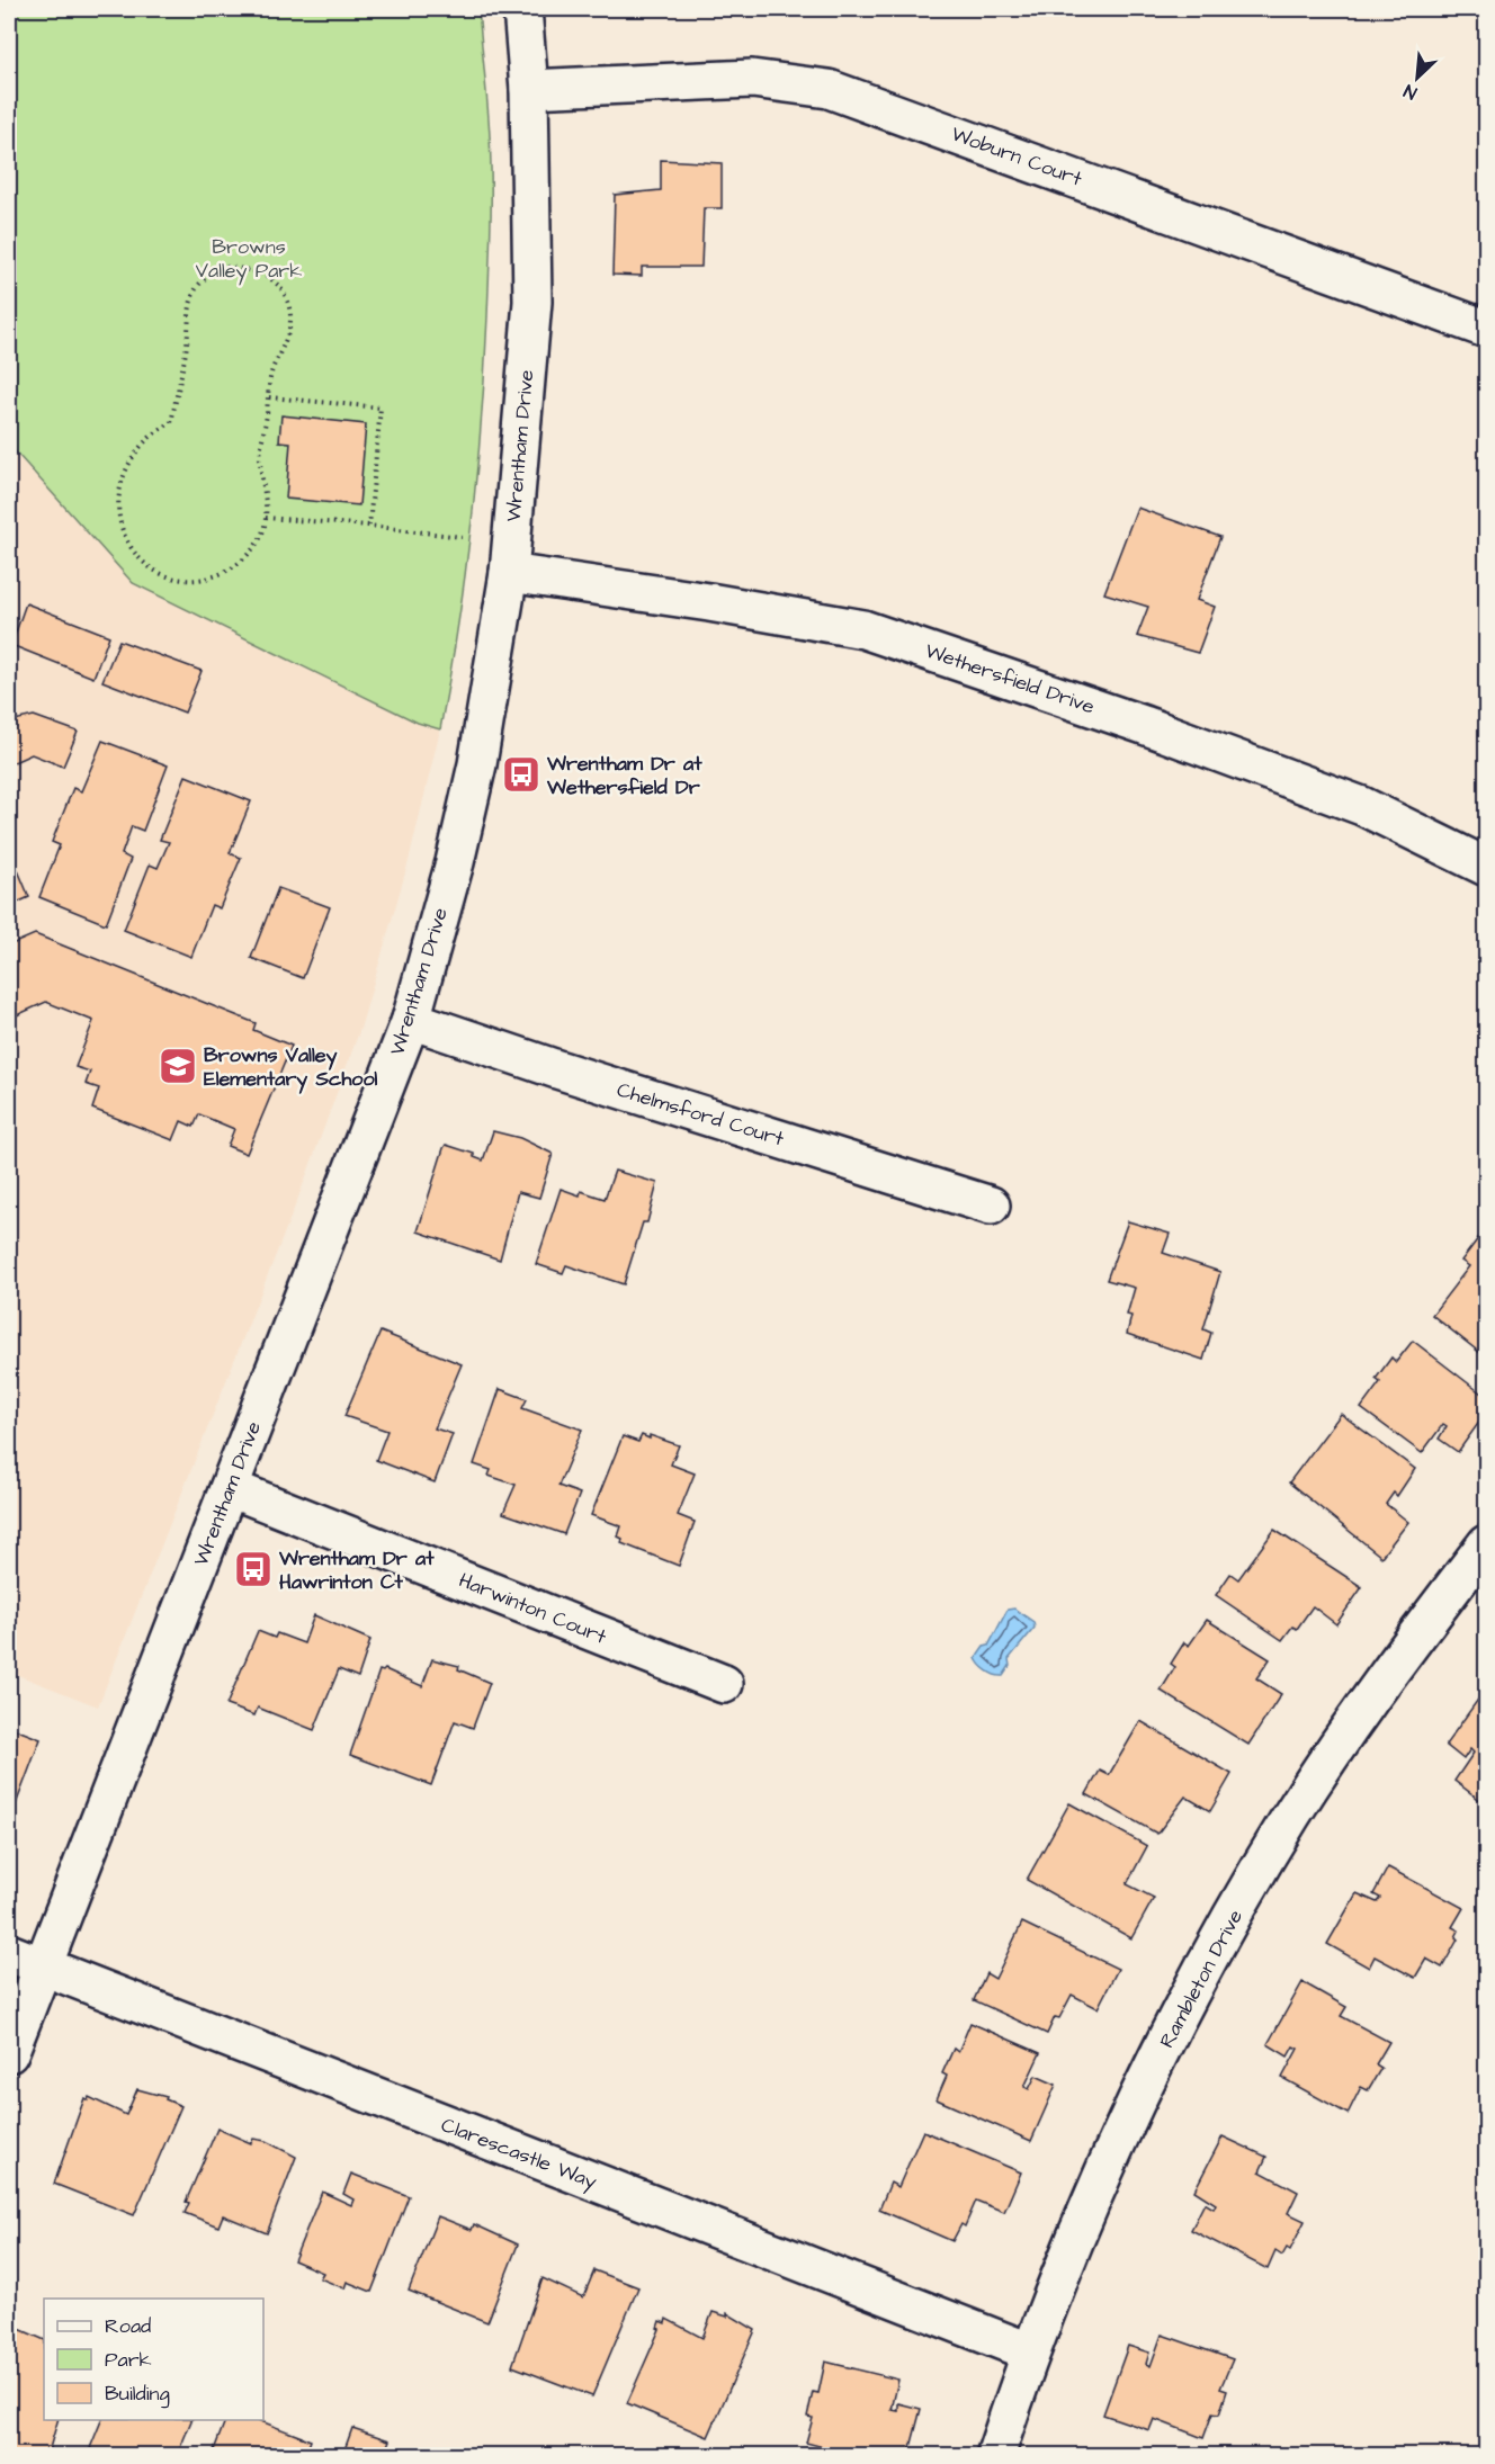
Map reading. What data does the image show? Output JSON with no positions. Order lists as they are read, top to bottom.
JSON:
{
  "streets": {
    "street": [
      "Woburn Court",
      "Wrentham Drive",
      "Wethersfield Drive",
      "Chelmsford Court",
      "Harwinton Court",
      "Rambleton Drive",
      "Clarescastle Way"
    ]
  },
  "crossings": [
    ["Woburn Court", "Wrentham Drive"],
    ["Wrentham Drive", "Wethersfield Drive"],
    ["Wrentham Drive", "Chelmsford Court"],
    ["Wrentham Drive", "Harwinton Court"],
    ["Wrentham Drive", "Clarescastle Way"],
    ["Rambleton Drive", "Clarescastle Way"]
  ],
  "parks": ["Browns Valley Park"],
  "places": {
    "bus stop": ["Wrentham Dr at Wethersfield Dr", "Wrentham Dr at Hawrinton Ct"],
    "school or university": ["Browns Valley Elementary School"]
  },
  "legend": ["Road", "Park", "Building"],
  "north": "bottom left"
}
